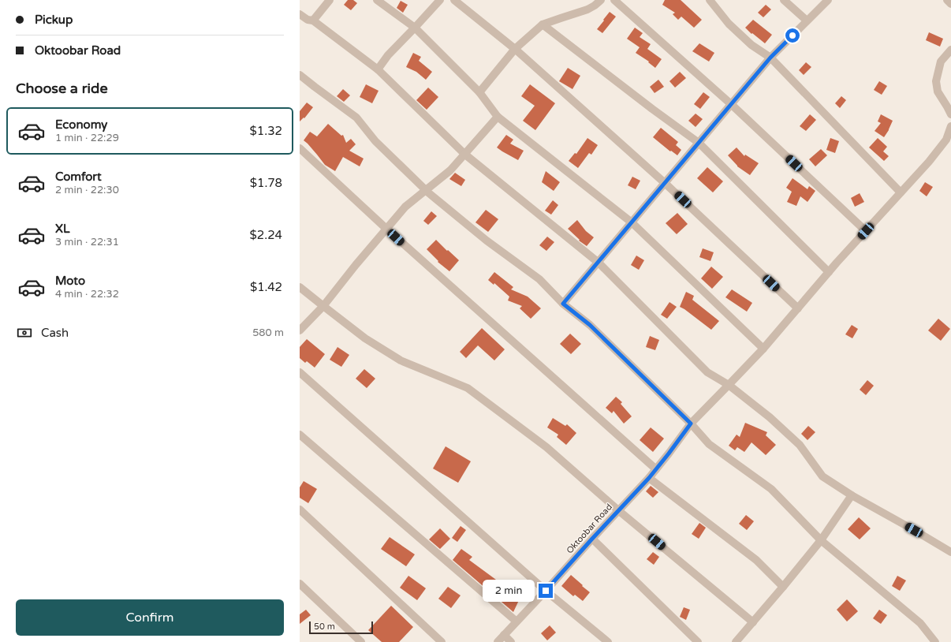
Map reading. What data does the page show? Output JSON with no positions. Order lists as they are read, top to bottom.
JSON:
{
  "streets": {
    "street": ["Oktoobar Road"]
  },
  "scale_bar": "50 m",
  "page": {
    "banner": ["Pickup", "Oktoobar Road"],
    "heading": "Choose a ride",
    "list": [
      {
        "name": "Economy",
        "note": "1 min · 22:29",
        "value": "$1.32"
      },
      {
        "name": "Comfort",
        "note": "2 min · 22:30",
        "value": "$1.78"
      },
      {
        "name": "XL",
        "note": "3 min · 22:31",
        "value": "$2.24"
      },
      {
        "name": "Moto",
        "note": "4 min · 22:32",
        "value": "$1.42"
      }
    ],
    "pay": ["Cash", "580 m"],
    "bubble": "2 min",
    "buttons": "Confirm",
    "scale": "50 m"
  }
}
